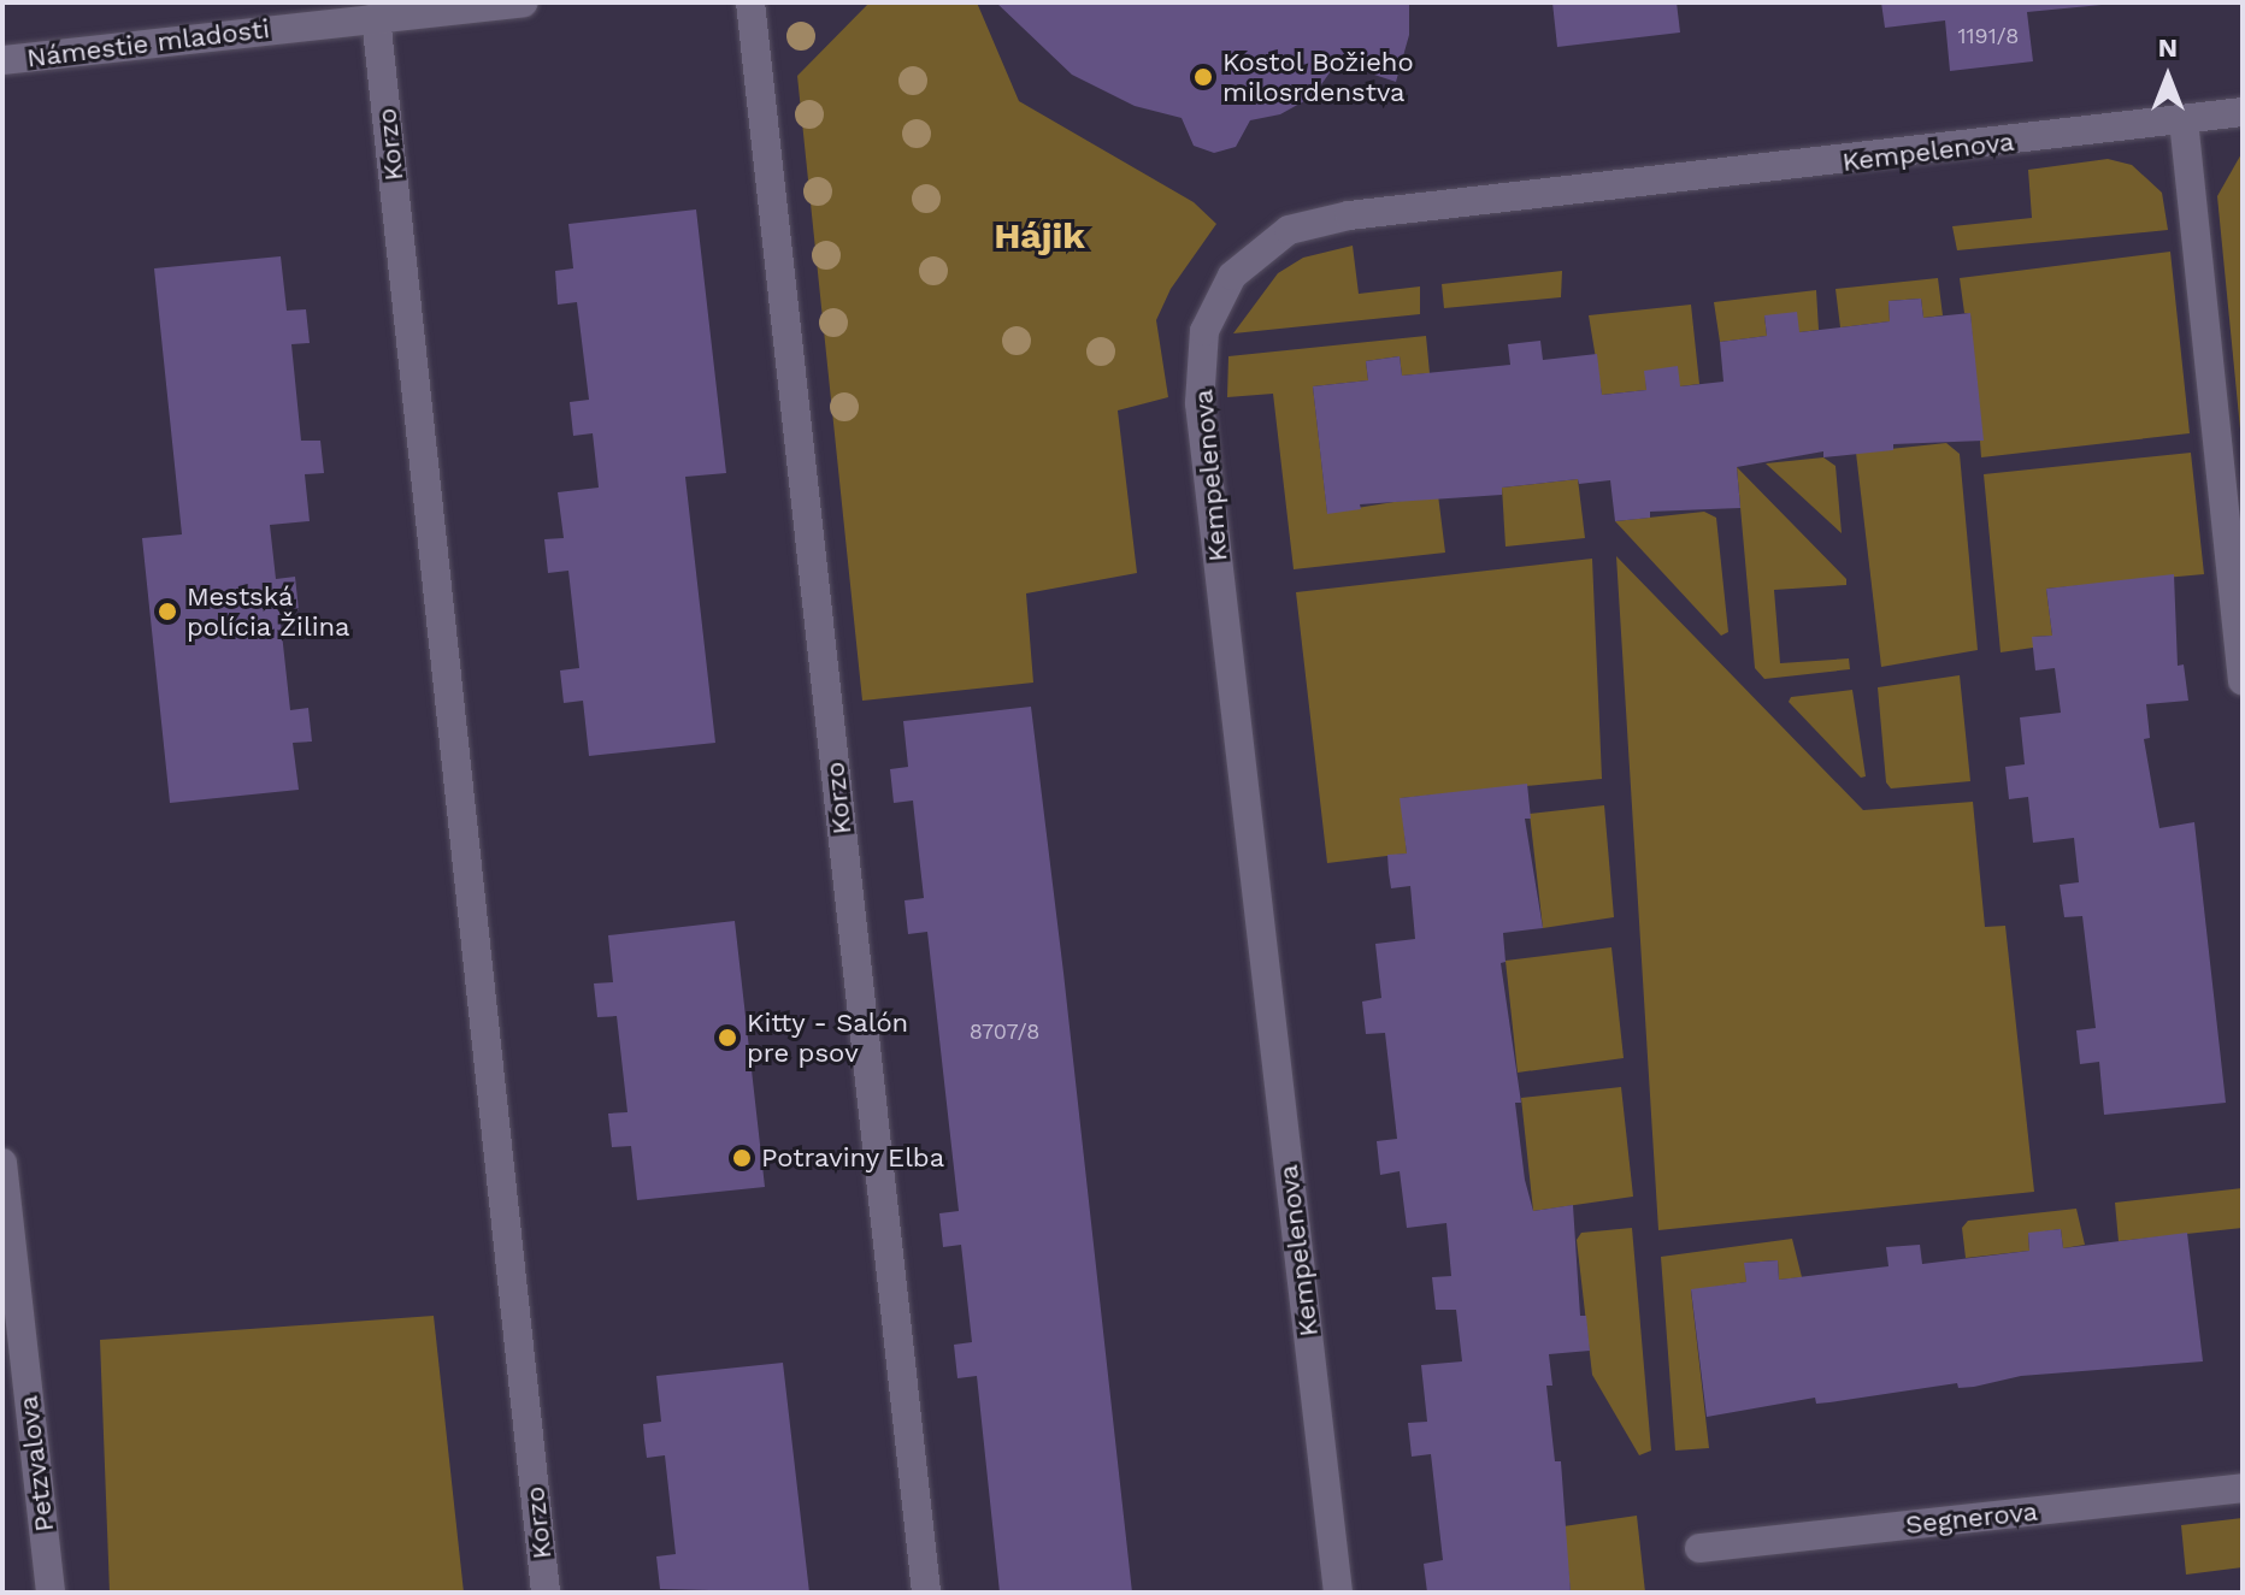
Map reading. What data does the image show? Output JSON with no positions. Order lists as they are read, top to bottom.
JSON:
{
  "streets": {
    "street": [
      "Námestie mladosti",
      "Korzo",
      "Kempelenova",
      "Petzvalova",
      "Segnerova"
    ]
  },
  "crossings": [
    ["Námestie mladosti", "Korzo"]
  ],
  "districts": ["Hájik"],
  "places": [
    "Kostol Božieho milosrdenstva",
    "Mestská polícia Žilina",
    "Kitty - Salón pre psov",
    "Potraviny Elba"
  ],
  "house_numbers": ["1191/8", "8707/8"],
  "north": "top"
}
